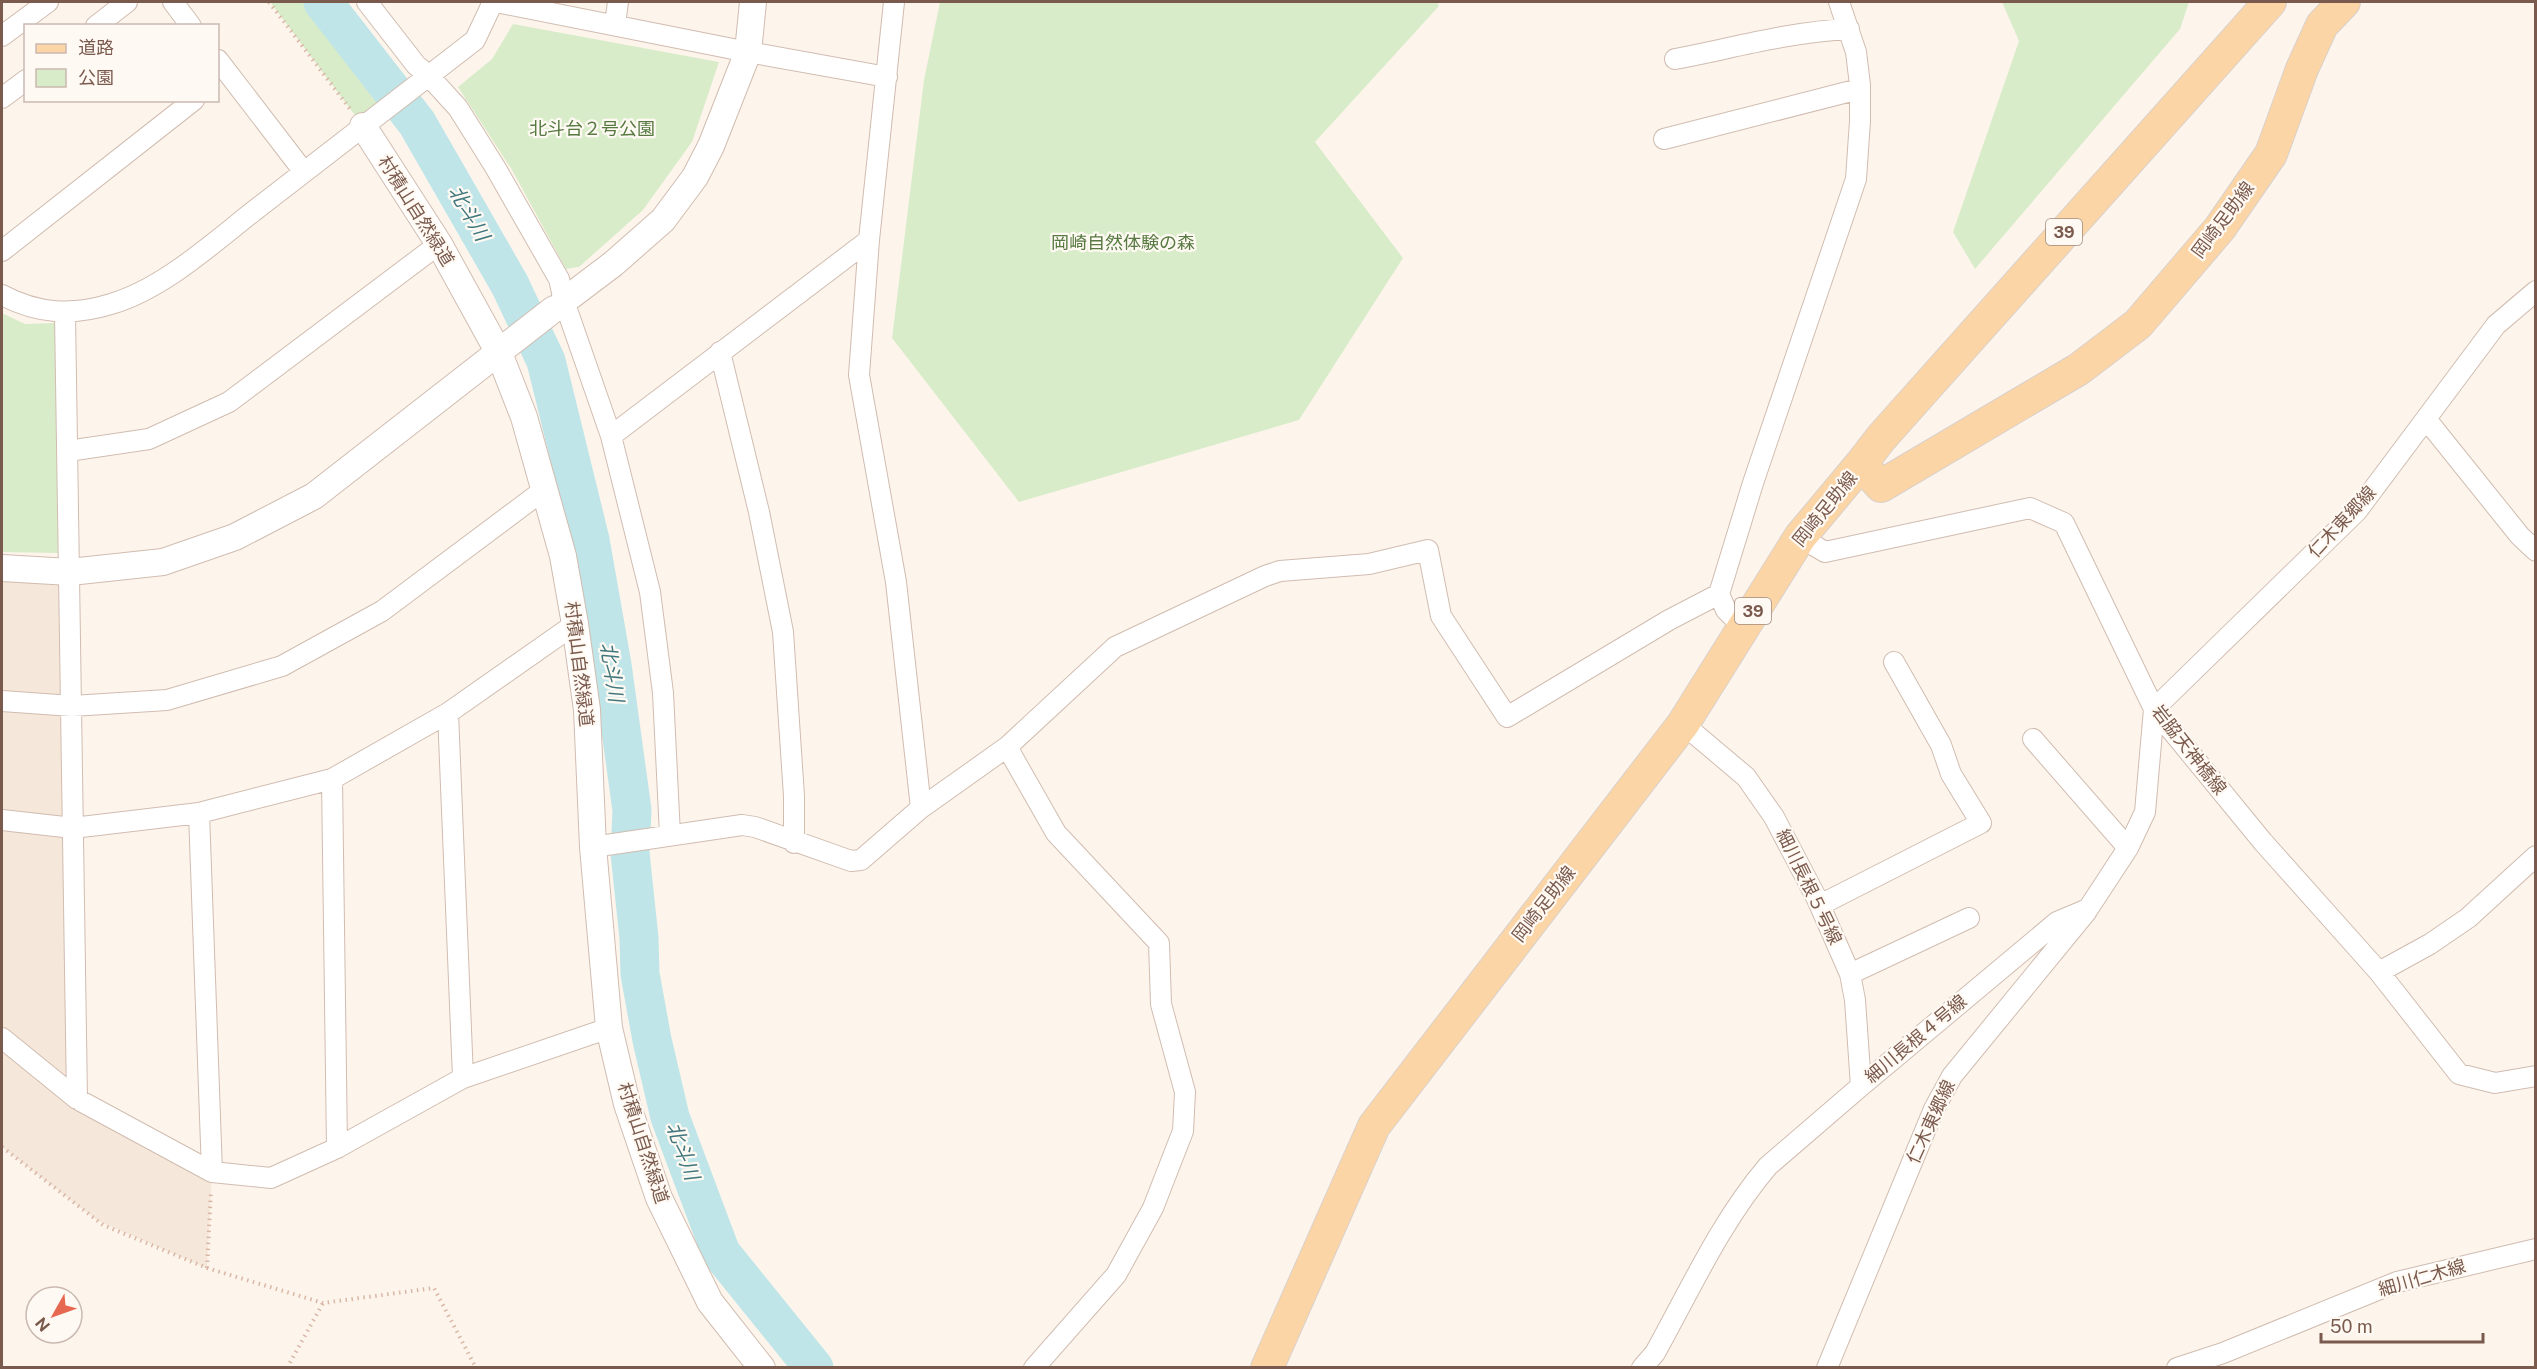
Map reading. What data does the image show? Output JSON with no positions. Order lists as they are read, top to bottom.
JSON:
{
  "streets": {
    "main road": ["岡崎足助線", "39"],
    "street": [
      "村積山自然緑道",
      "仁木東郷線",
      "岩脇天神橋線",
      "細川長根５号線",
      "細川長根４号線",
      "細川仁木線"
    ]
  },
  "crossings": [
    ["岡崎足助線", "岩脇天神橋線"],
    ["岡崎足助線", "細川長根５号線"],
    ["仁木東郷線", "岩脇天神橋線"],
    ["仁木東郷線", "細川長根４号線"],
    ["細川長根５号線", "細川長根４号線"]
  ],
  "water": ["北斗川"],
  "parks": ["北斗台２号公園", "岡崎自然体験の森"],
  "legend": ["道路", "公園"],
  "scale_bar": "50 m",
  "north": "bottom left"
}
